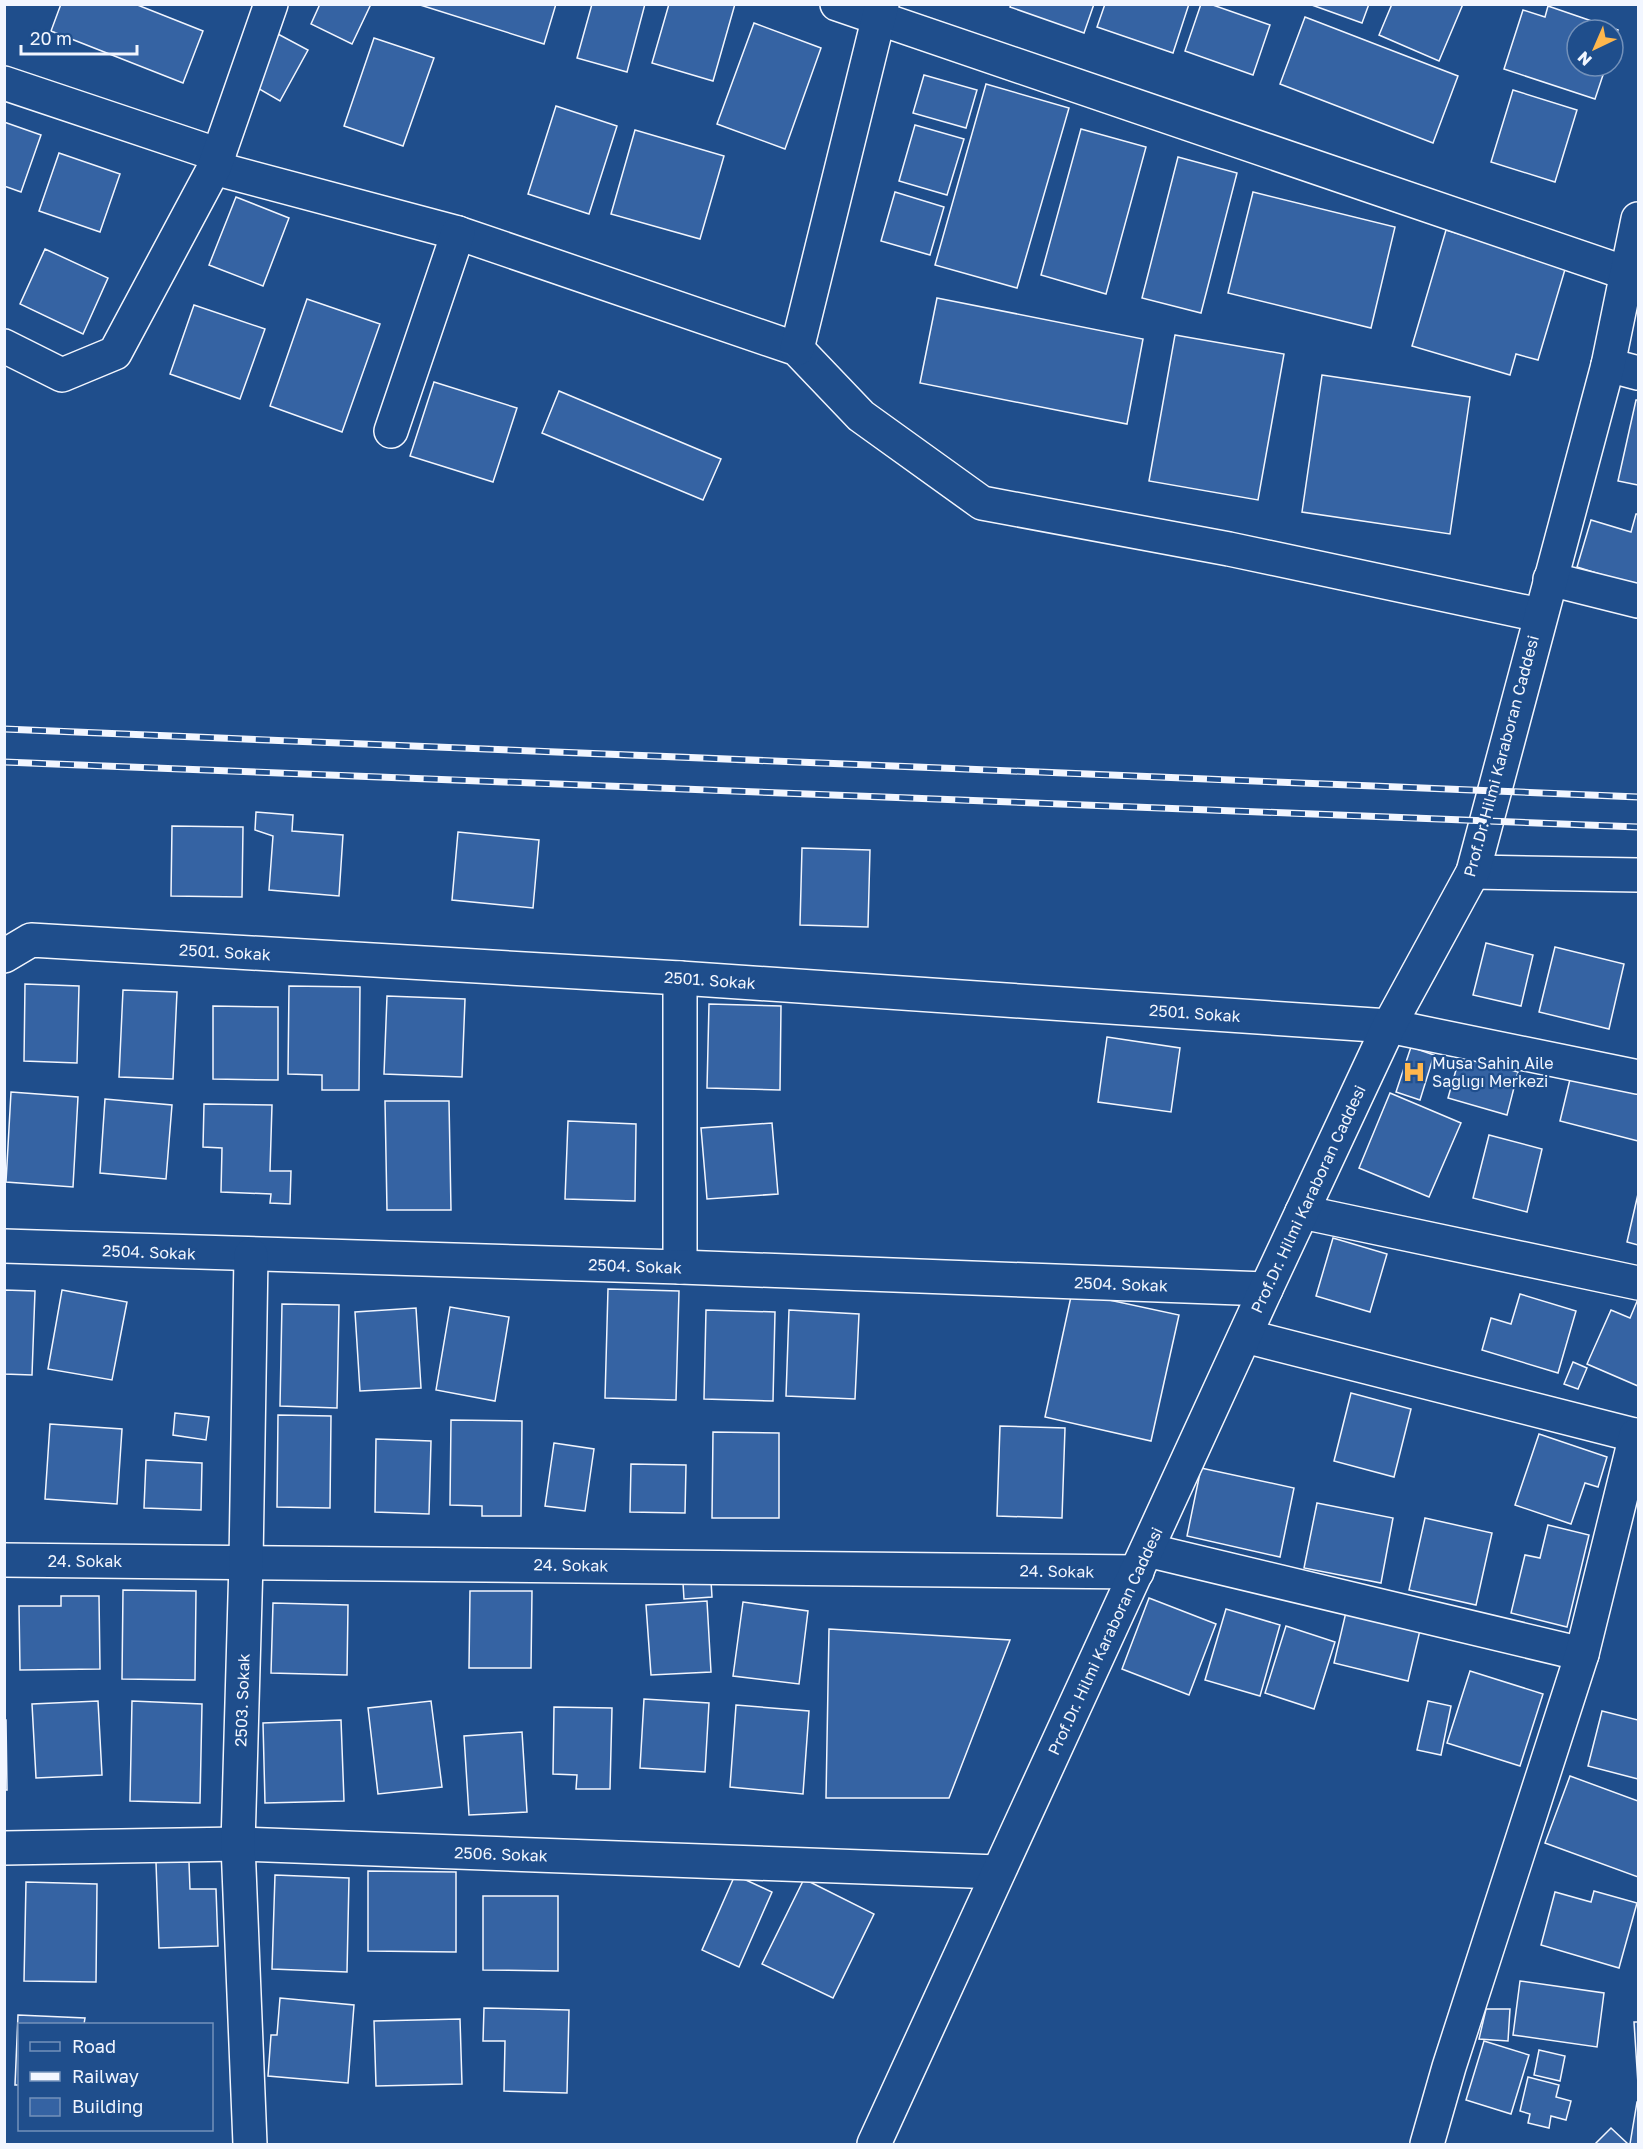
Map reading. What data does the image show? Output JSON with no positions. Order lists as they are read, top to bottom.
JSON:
{
  "streets": {
    "street": [
      "Prof.Dr. Hilmi Karaboran Caddesi",
      "2501. Sokak",
      "2504. Sokak",
      "24. Sokak",
      "2503. Sokak",
      "2506. Sokak"
    ]
  },
  "crossings": [
    ["Prof.Dr. Hilmi Karaboran Caddesi", "2501. Sokak"],
    ["Prof.Dr. Hilmi Karaboran Caddesi", "2504. Sokak"],
    ["Prof.Dr. Hilmi Karaboran Caddesi", "24. Sokak"],
    ["Prof.Dr. Hilmi Karaboran Caddesi", "2506. Sokak"],
    ["2504. Sokak", "2503. Sokak"],
    ["24. Sokak", "2503. Sokak"],
    ["2503. Sokak", "2506. Sokak"]
  ],
  "places": {
    "hospital": ["Musa Sahin Aile Saglıgı Merkezi"]
  },
  "legend": ["Road", "Railway", "Building"],
  "scale_bar": "20 m",
  "north": "bottom left"
}
